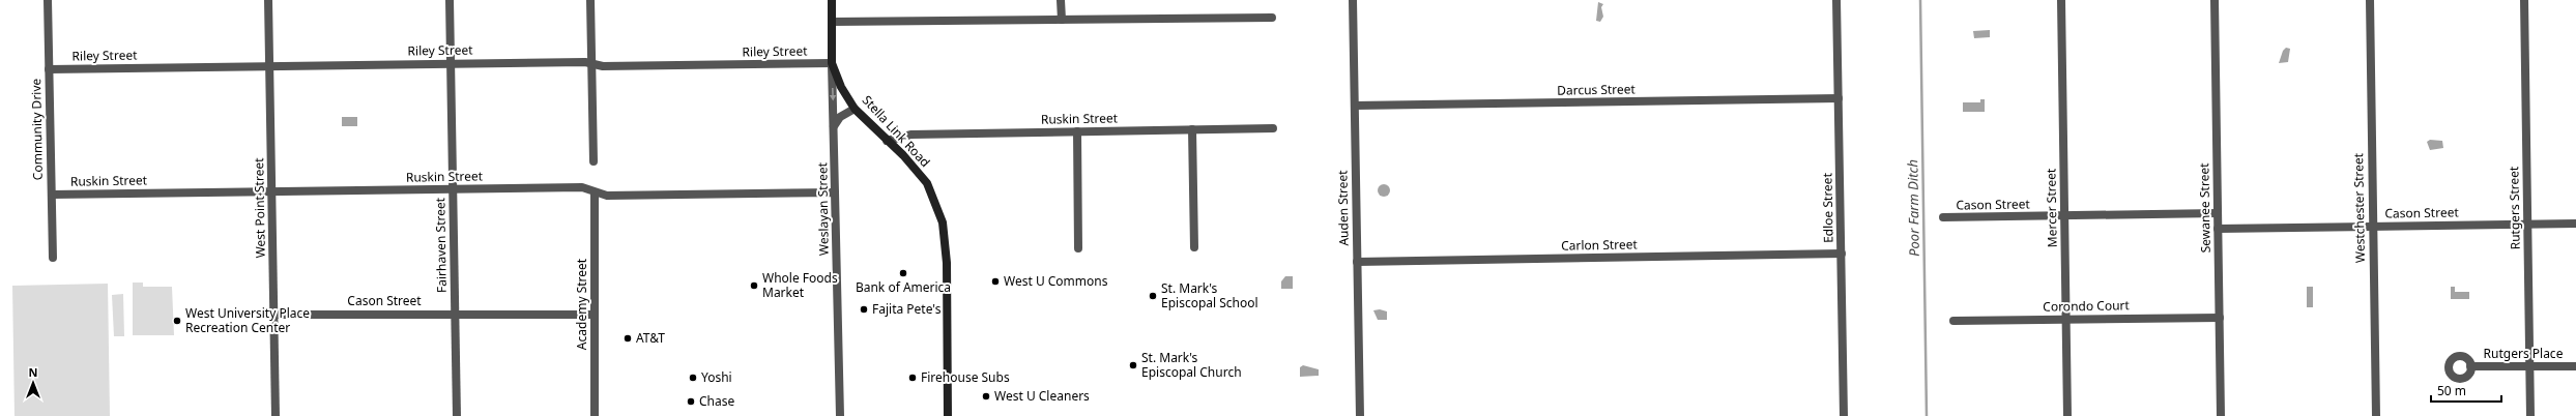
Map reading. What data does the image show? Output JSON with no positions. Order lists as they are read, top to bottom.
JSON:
{
  "streets": {
    "main road": ["Stella Link Road", "Weslayan Street"],
    "street": [
      "Riley Street",
      "Darcus Street",
      "Ruskin Street",
      "Community Drive",
      "Cason Street",
      "West Point Street",
      "Auden Street",
      "Edloe Street",
      "Mercer Street",
      "Sewanee Street",
      "Westchester Street",
      "Rutgers Street",
      "Fairhaven Street",
      "Carlon Street",
      "Academy Street",
      "Corondo Court",
      "Rutgers Place"
    ]
  },
  "crossings": [
    ["Riley Street", "Community Drive"],
    ["Riley Street", "Stella Link Road"],
    ["Riley Street", "West Point Street"],
    ["Riley Street", "Weslayan Street"],
    ["Riley Street", "Fairhaven Street"],
    ["Darcus Street", "Auden Street"],
    ["Darcus Street", "Edloe Street"],
    ["Ruskin Street", "Community Drive"],
    ["Ruskin Street", "Stella Link Road"],
    ["Ruskin Street", "West Point Street"],
    ["Ruskin Street", "Weslayan Street"],
    ["Ruskin Street", "Fairhaven Street"],
    ["Ruskin Street", "Academy Street"],
    ["Stella Link Road", "Weslayan Street"],
    ["Cason Street", "West Point Street"],
    ["Cason Street", "Mercer Street"],
    ["Cason Street", "Sewanee Street"],
    ["Cason Street", "Westchester Street"],
    ["Cason Street", "Rutgers Street"],
    ["Cason Street", "Fairhaven Street"],
    ["Cason Street", "Academy Street"],
    ["Auden Street", "Carlon Street"],
    ["Edloe Street", "Carlon Street"],
    ["Mercer Street", "Corondo Court"],
    ["Sewanee Street", "Corondo Court"],
    ["Rutgers Street", "Rutgers Place"]
  ],
  "water": ["Poor Farm Ditch"],
  "places": [
    "Bank of America",
    "West U Commons",
    "Whole Foods Market",
    "St. Mark's Episcopal School",
    "Fajita Pete's",
    "West University Place Recreation Center",
    "AT&T",
    "St. Mark's Episcopal Church",
    "Yoshi",
    "Firehouse Subs",
    "West U Cleaners",
    "Chase"
  ],
  "scale_bar": "50 m",
  "north": "top"
}
